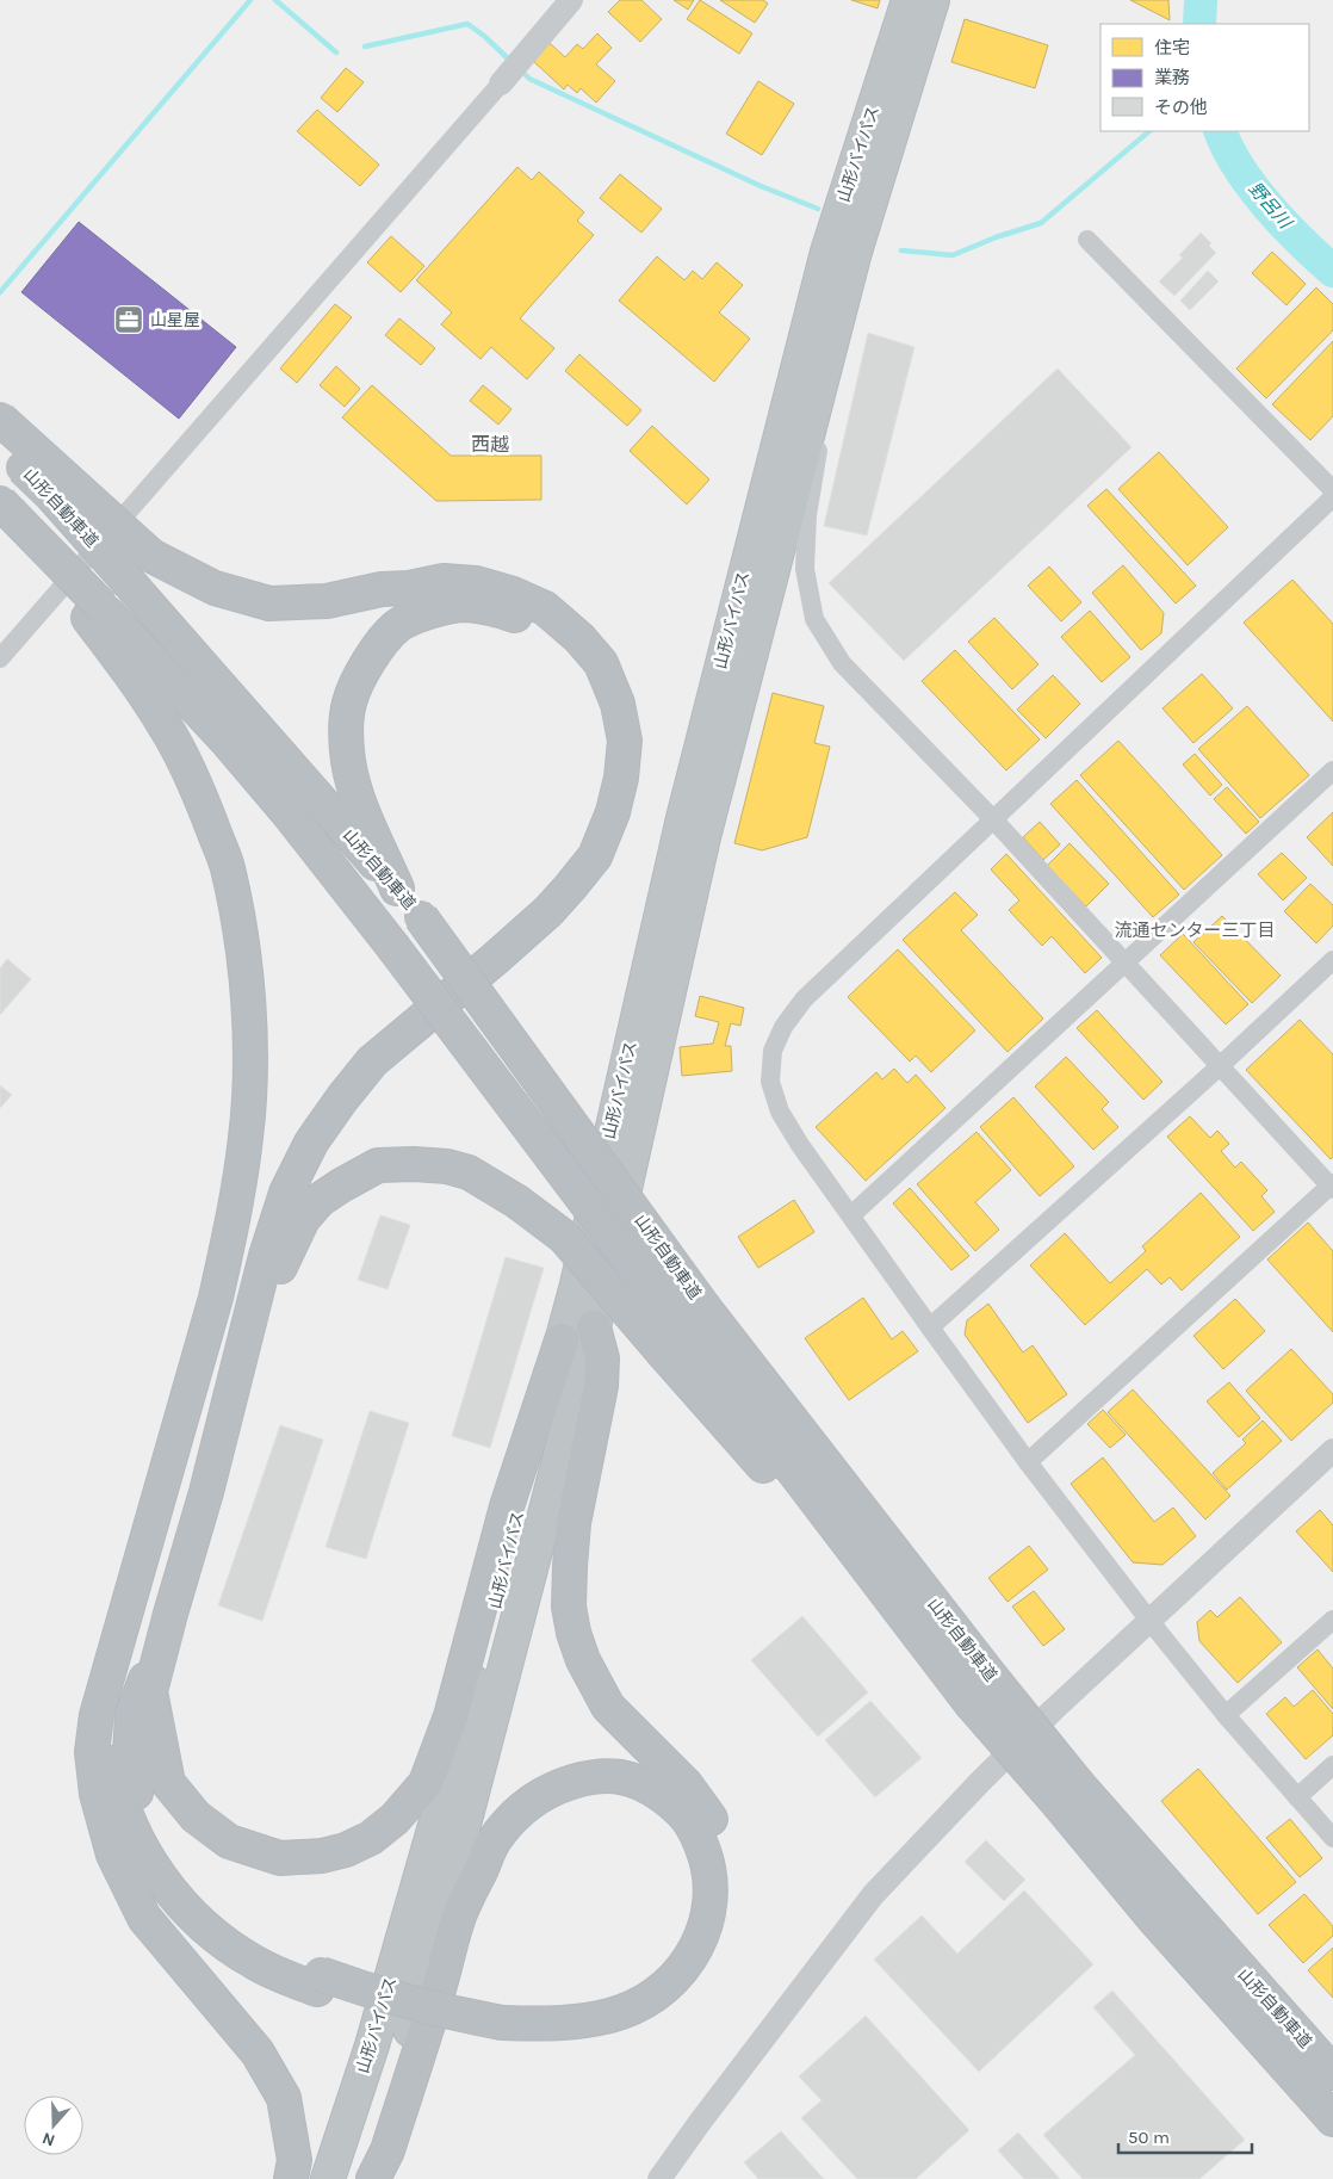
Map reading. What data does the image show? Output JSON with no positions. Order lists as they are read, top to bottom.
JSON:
{
  "streets": {
    "highway": ["山形バイパス", "山形自動車道"]
  },
  "districts": ["西越", "流通センター三丁目"],
  "water": ["野呂川"],
  "places": {
    "office": ["山星屋"]
  },
  "legend": ["住宅", "業務", "その他"],
  "scale_bar": "50 m",
  "north": "bottom"
}
